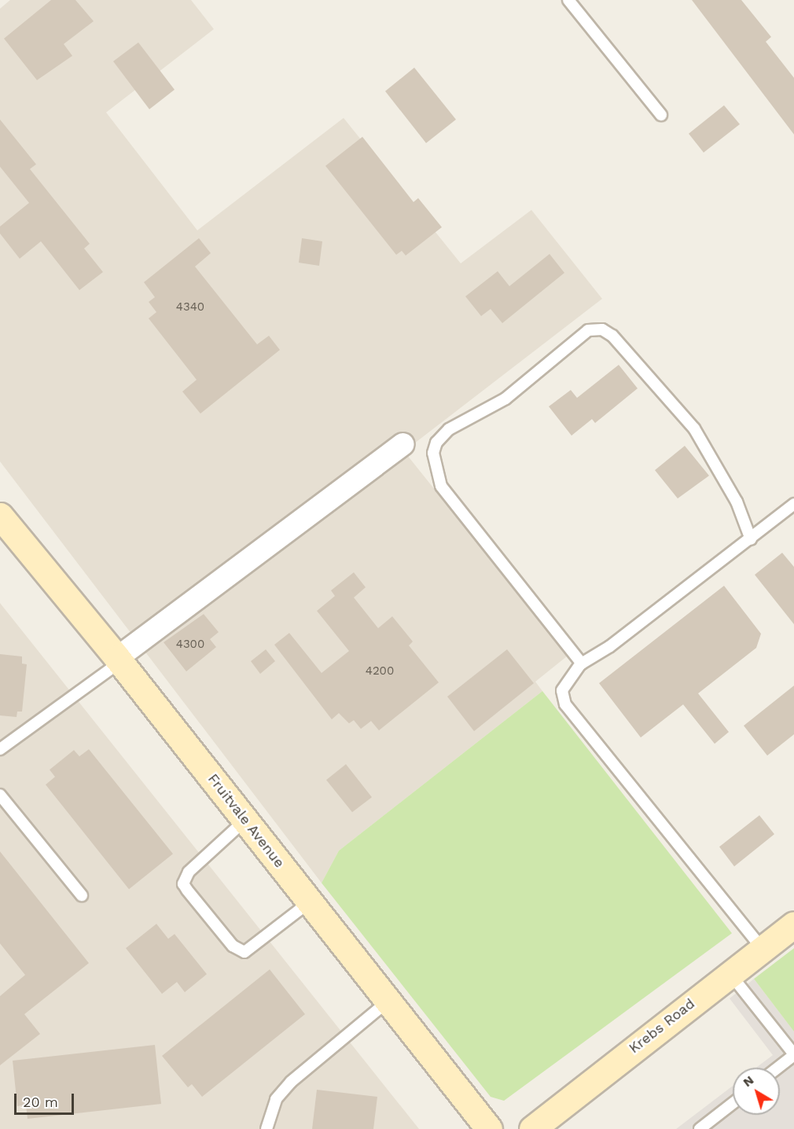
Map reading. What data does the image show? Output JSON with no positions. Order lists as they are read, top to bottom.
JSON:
{
  "streets": {
    "main road": ["Fruitvale Avenue", "Krebs Road"]
  },
  "house_numbers": ["4340", "4300", "4200"],
  "scale_bar": "20 m",
  "north": "top left"
}
